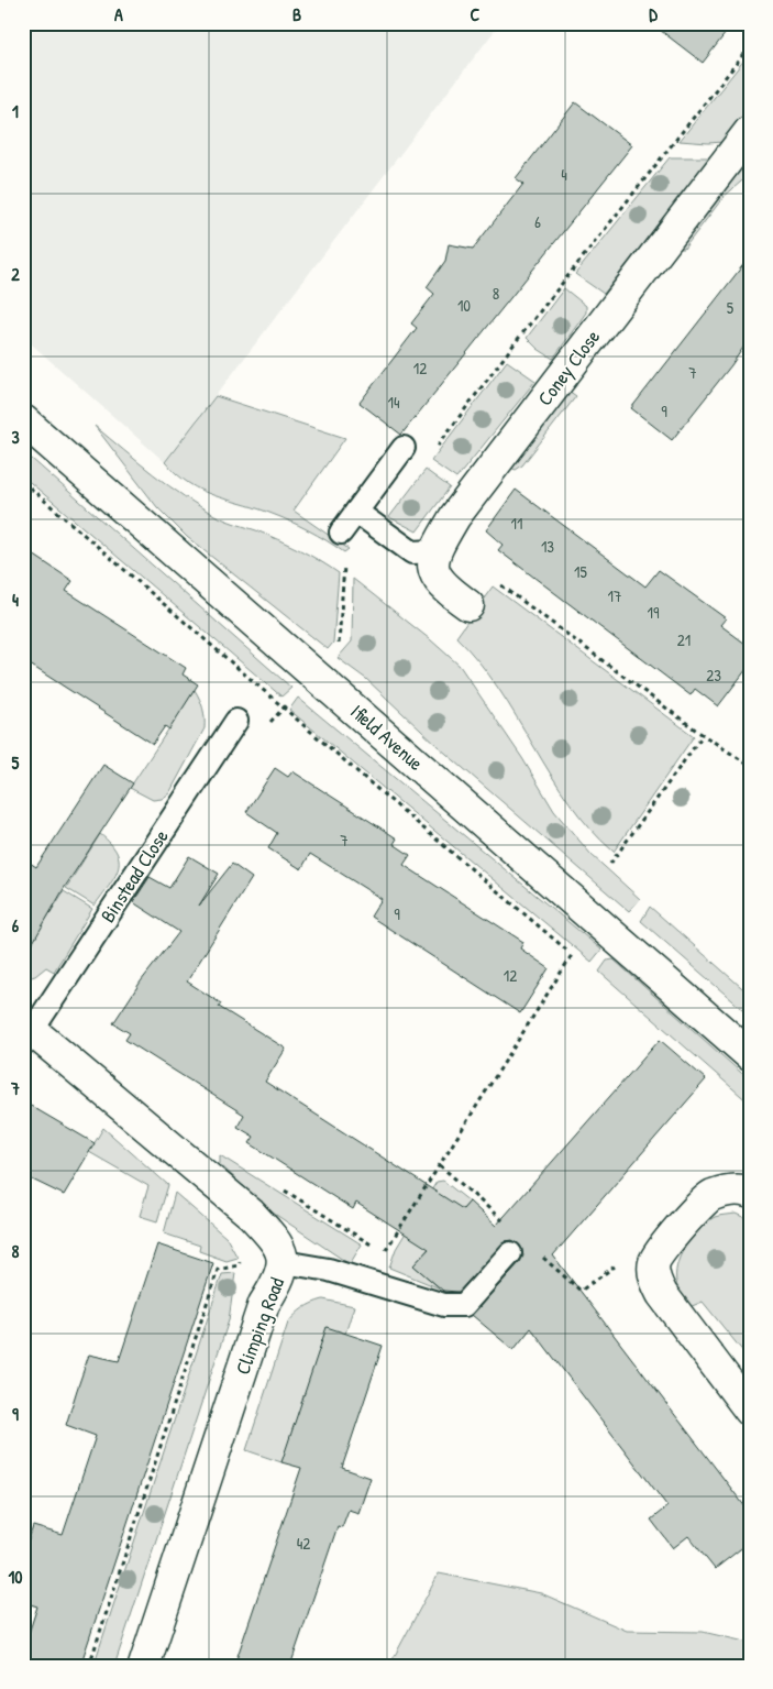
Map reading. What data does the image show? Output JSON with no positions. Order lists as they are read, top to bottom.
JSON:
{
  "streets": {
    "street": ["Coney Close", "Ifield Avenue", "Climping Road"],
    "lane": ["Binstead Close"]
  },
  "crossings": [
    ["Binstead Close", "Climping Road"]
  ],
  "house_numbers": [
    "4",
    "6",
    "8",
    "10",
    "5",
    "12",
    "7",
    "14",
    "9",
    "11",
    "13",
    "15",
    "17",
    "19",
    "21",
    "23",
    "7",
    "9",
    "12",
    "42"
  ],
  "grid": {
    "columns": [
      "A",
      "B",
      "C",
      "D"
    ],
    "rows": [
      "1",
      "2",
      "3",
      "4",
      "5",
      "6",
      "7",
      "8",
      "9",
      "10"
    ]
  }
}
